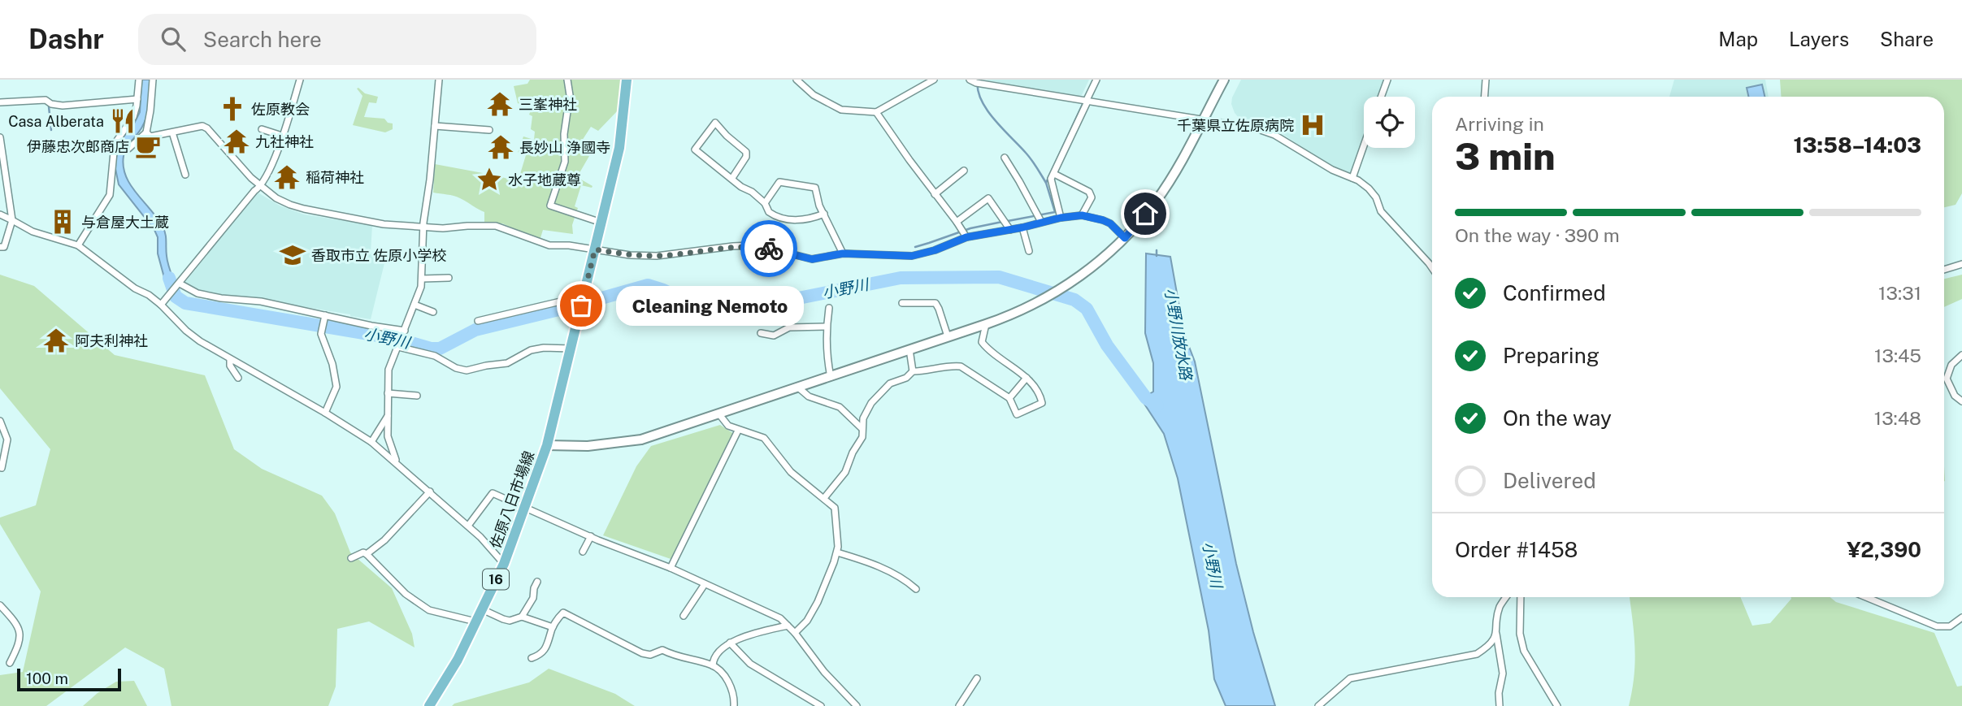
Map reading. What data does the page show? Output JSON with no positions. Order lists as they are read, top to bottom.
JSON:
{
  "streets": {
    "main road": ["佐原八日市場線", "16"]
  },
  "crossings": [
    ["佐原八日市場線", "16"]
  ],
  "water": ["小野川", "小野川放水路"],
  "places": {
    "temple": [
      "三峯神社",
      "九社神社",
      "長妙山 浄國寺",
      "稲荷神社",
      "阿夫利神社"
    ],
    "church": ["佐原教会"],
    "restaurant": ["Casa Alberata"],
    "hospital": ["千葉県立佐原病院"],
    "cafe": ["伊藤忠次郎商店"],
    "place": ["水子地蔵尊"],
    "building": ["与倉屋大土蔵"],
    "school or university": ["香取市立 佐原小学校"],
    "other": ["Cleaning Nemoto"]
  },
  "scale_bar": "100 m",
  "page": {
    "header": "Dashr",
    "search": "Search here",
    "nav": ["Map", "Layers", "Share"],
    "heading": ["3 min", "Arriving in", "13:58–14:03"],
    "panel": ["Order #1458", "¥2,390"],
    "bar": "On the way · 390 m",
    "list": [
      ["Confirmed", "13:31"],
      ["Preparing", "13:45"],
      ["On the way", "13:48"],
      "Delivered"
    ],
    "bubble": "Cleaning Nemoto",
    "scale": "100 m"
  }
}
